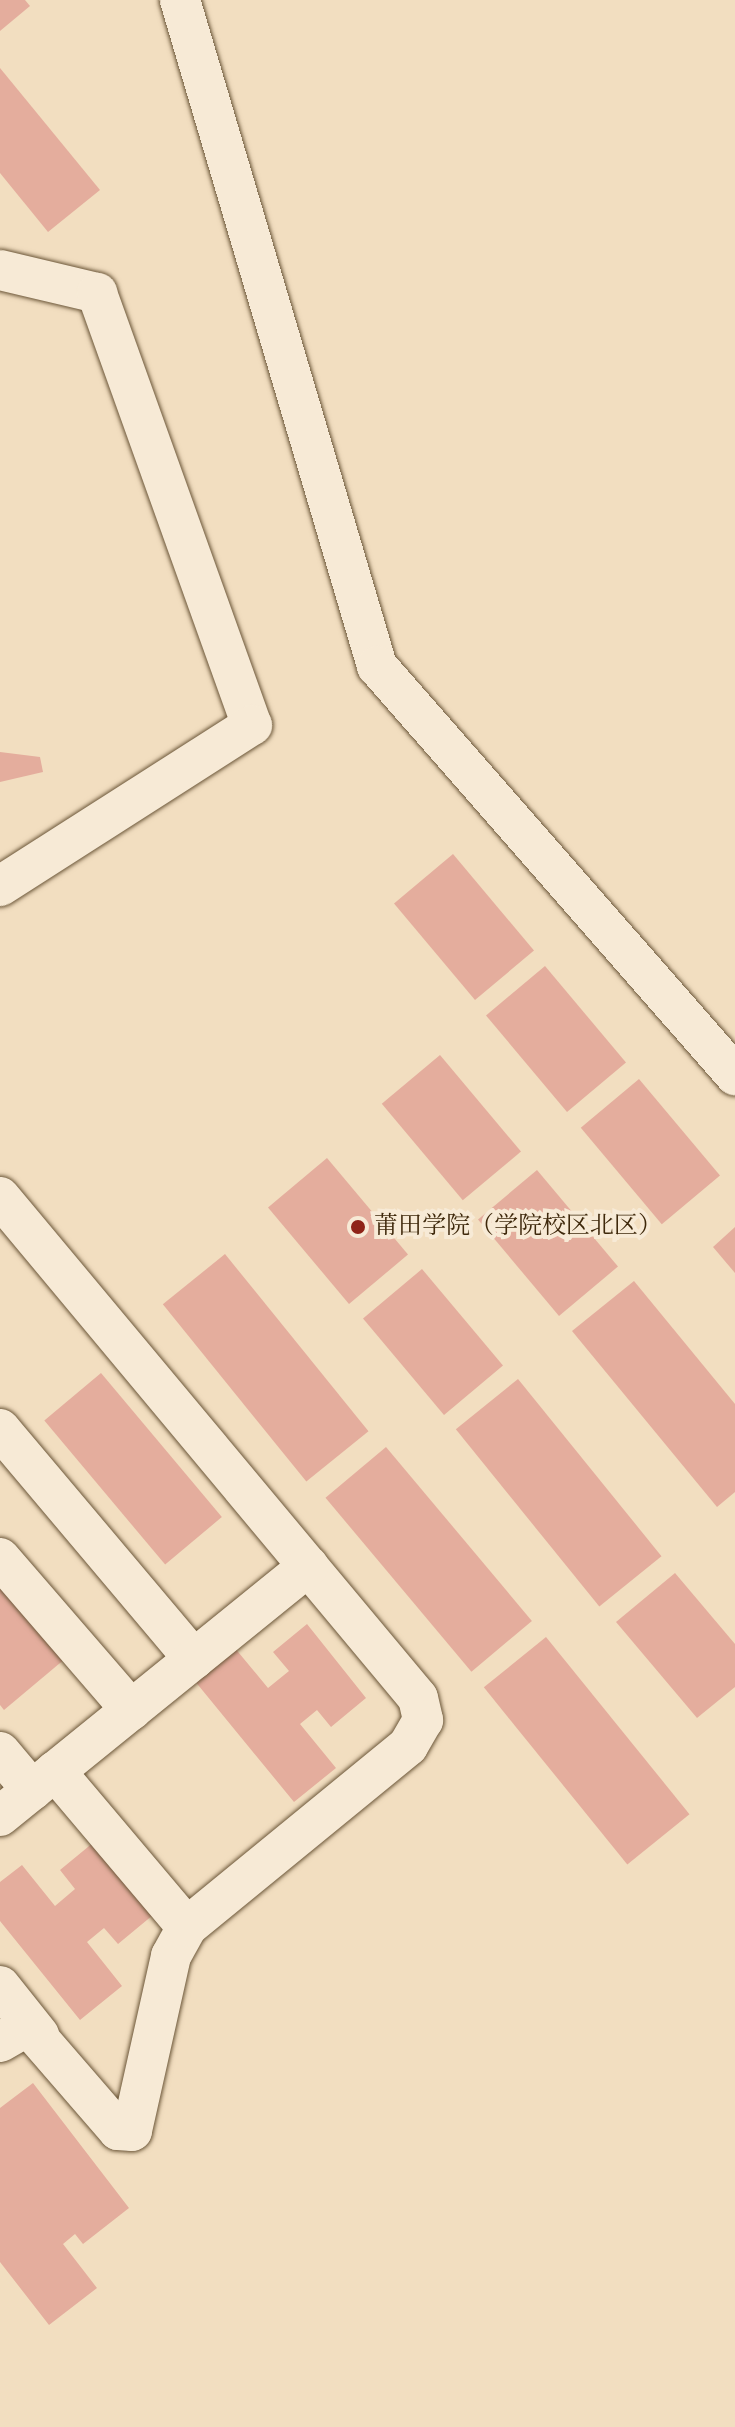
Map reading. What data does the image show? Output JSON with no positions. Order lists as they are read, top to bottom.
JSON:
{
  "places": ["莆田学院（学院校区北区）"]
}
